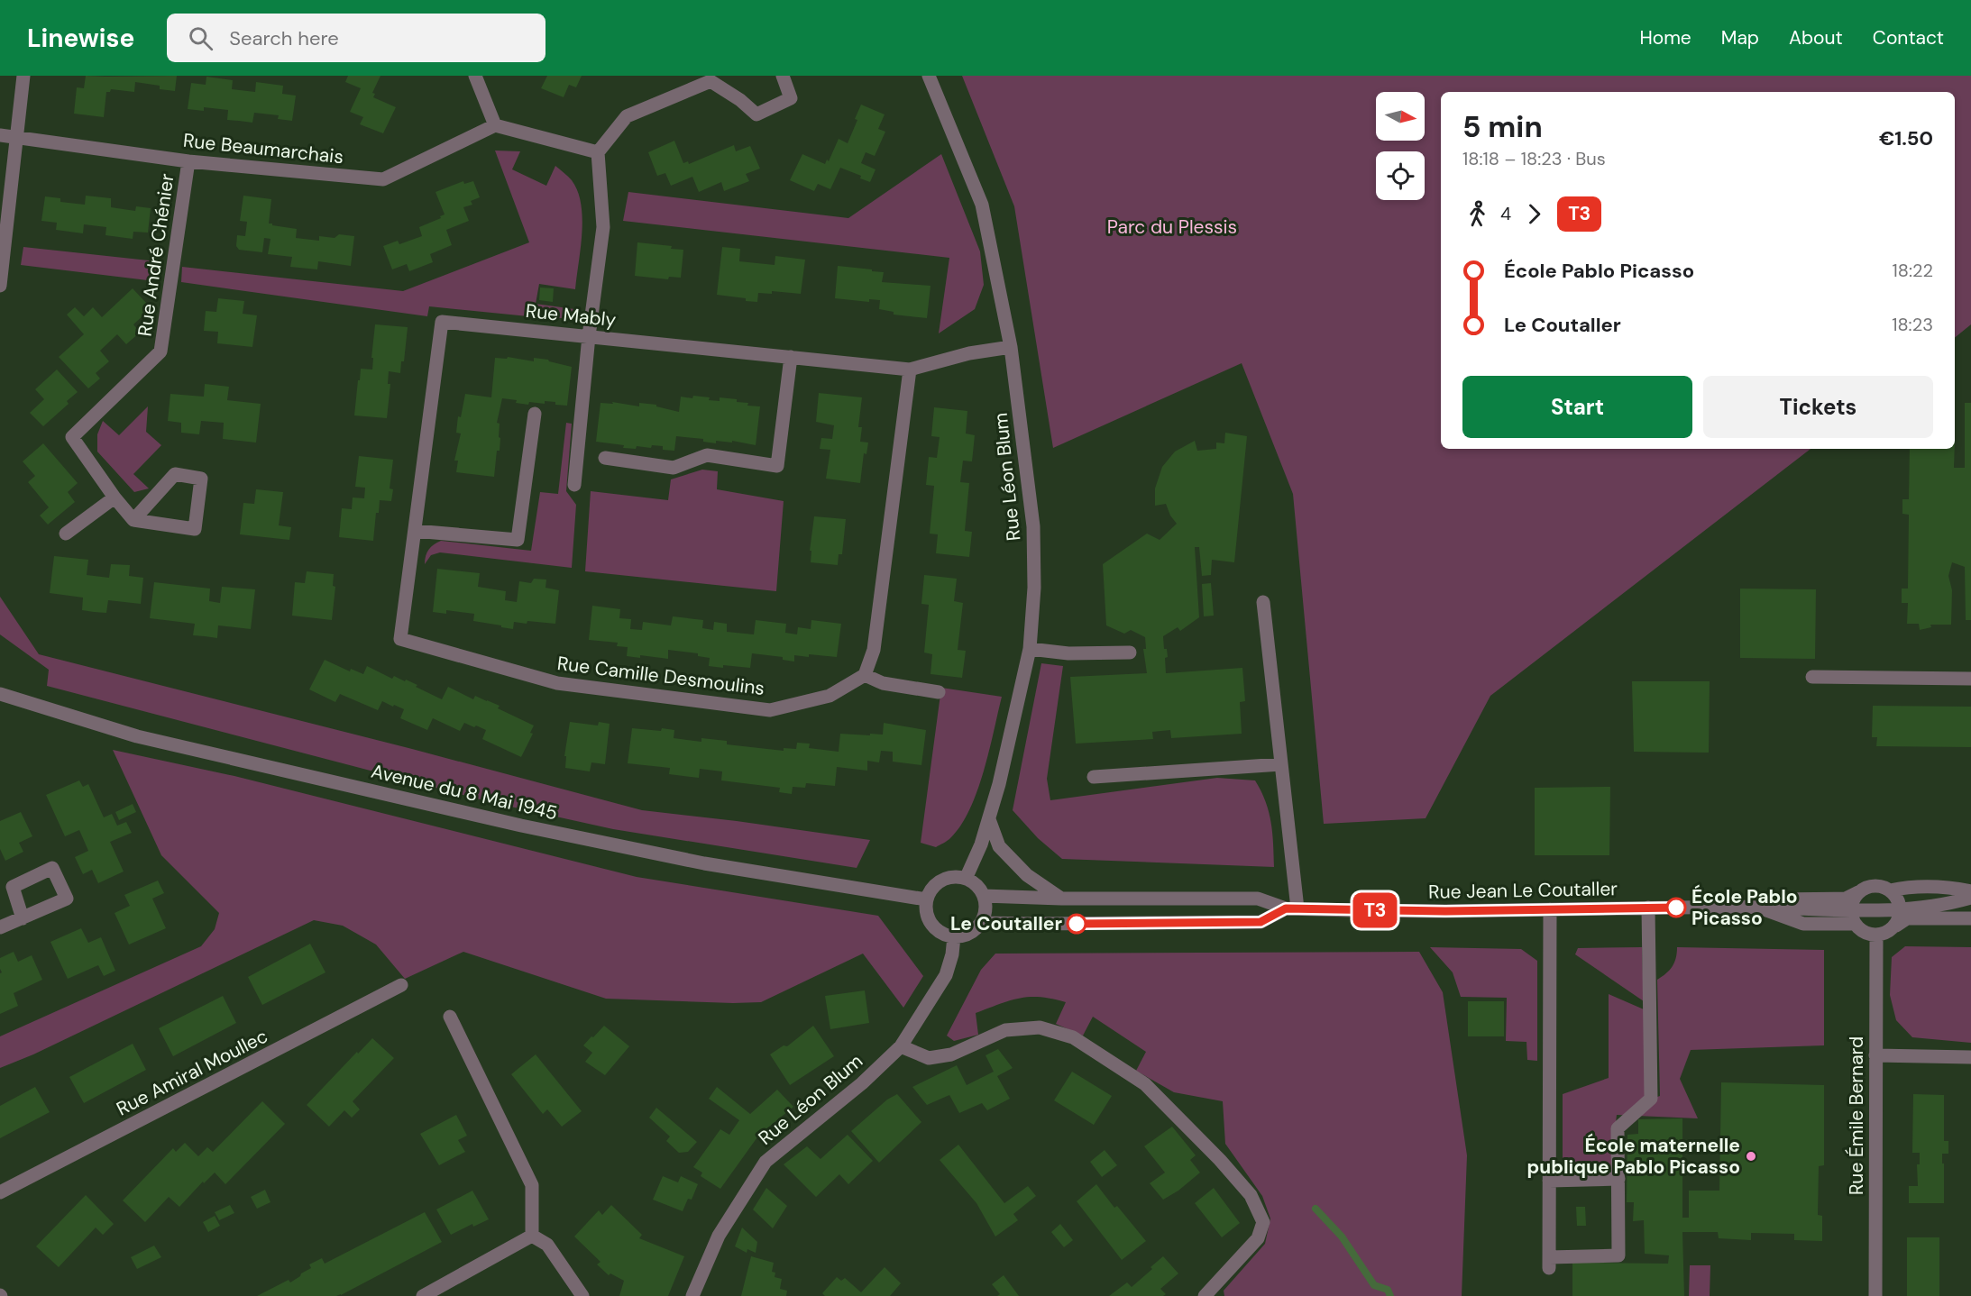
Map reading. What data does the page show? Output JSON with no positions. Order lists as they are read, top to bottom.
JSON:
{
  "streets": {
    "street": [
      "Rue Beaumarchais",
      "Rue André Chénier",
      "Rue Mably",
      "Rue Léon Blum",
      "Rue Camille Desmoulins",
      "Avenue du 8 Mai 1945",
      "Rue Jean Le Coutaller",
      "Rue Amiral Moullec",
      "Rue Émile Bernard"
    ]
  },
  "crossings": [
    ["Rue Beaumarchais", "Rue André Chénier"],
    ["Rue Mably", "Rue Léon Blum"],
    ["Rue Mably", "Rue Camille Desmoulins"],
    ["Rue Léon Blum", "Avenue du 8 Mai 1945"],
    ["Rue Léon Blum", "Rue Jean Le Coutaller"],
    ["Avenue du 8 Mai 1945", "Rue Jean Le Coutaller"]
  ],
  "parks": ["Parc du Plessis"],
  "places": ["École Pablo Picasso", "Le Coutaller", "École maternelle publique Pablo Picasso"],
  "lines": ["bus line T3"],
  "north": "right",
  "page": {
    "header": "Linewise",
    "search": "Search here",
    "nav": [
      "Home",
      "Map",
      "About",
      "Contact"
    ],
    "on_map": "T3",
    "heading": ["5 min", "18:18 – 18:23 · Bus", "€1.50"],
    "legs": ["4", "T3"],
    "list": [
      {
        "name": "École Pablo Picasso",
        "value": "18:22"
      },
      {
        "name": "Le Coutaller",
        "value": "18:23"
      }
    ],
    "buttons": ["Start", "Tickets"]
  }
}
